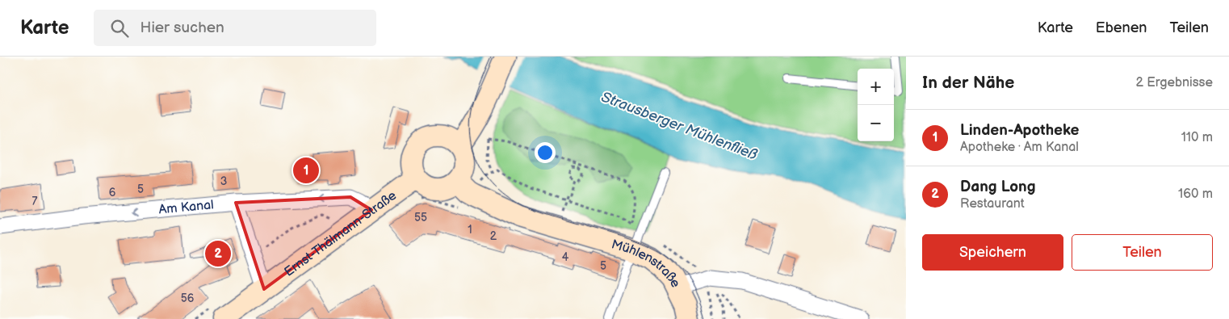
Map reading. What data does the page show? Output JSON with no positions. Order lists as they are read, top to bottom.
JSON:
{
  "streets": {
    "main road": ["Ernst-Thälmann-Straße", "Mühlenstraße"],
    "street": ["Am Kanal"]
  },
  "crossings": [
    ["Am Kanal", "Ernst-Thälmann-Straße"],
    ["Ernst-Thälmann-Straße", "Mühlenstraße"]
  ],
  "one_way": ["Am Kanal"],
  "water": ["Strausberger Mühlenfließ"],
  "house_numbers": [
    "3",
    "5",
    "6",
    "7",
    "55",
    "1",
    "2",
    "4",
    "5",
    "56"
  ],
  "page": {
    "header": "Karte",
    "search": "Hier suchen",
    "nav": ["Karte", "Ebenen", "Teilen"],
    "heading": ["In der Nähe", "2 Ergebnisse"],
    "map_buttons": ["+", "−"],
    "list": [
      {
        "mark": "1",
        "name": "Linden-Apotheke",
        "note": "Apotheke · Am Kanal",
        "value": "110 m"
      },
      {
        "mark": "2",
        "name": "Dang Long",
        "note": "Restaurant",
        "value": "160 m"
      }
    ],
    "pins": ["1", "2"],
    "buttons": ["Speichern", "Teilen"]
  }
}
